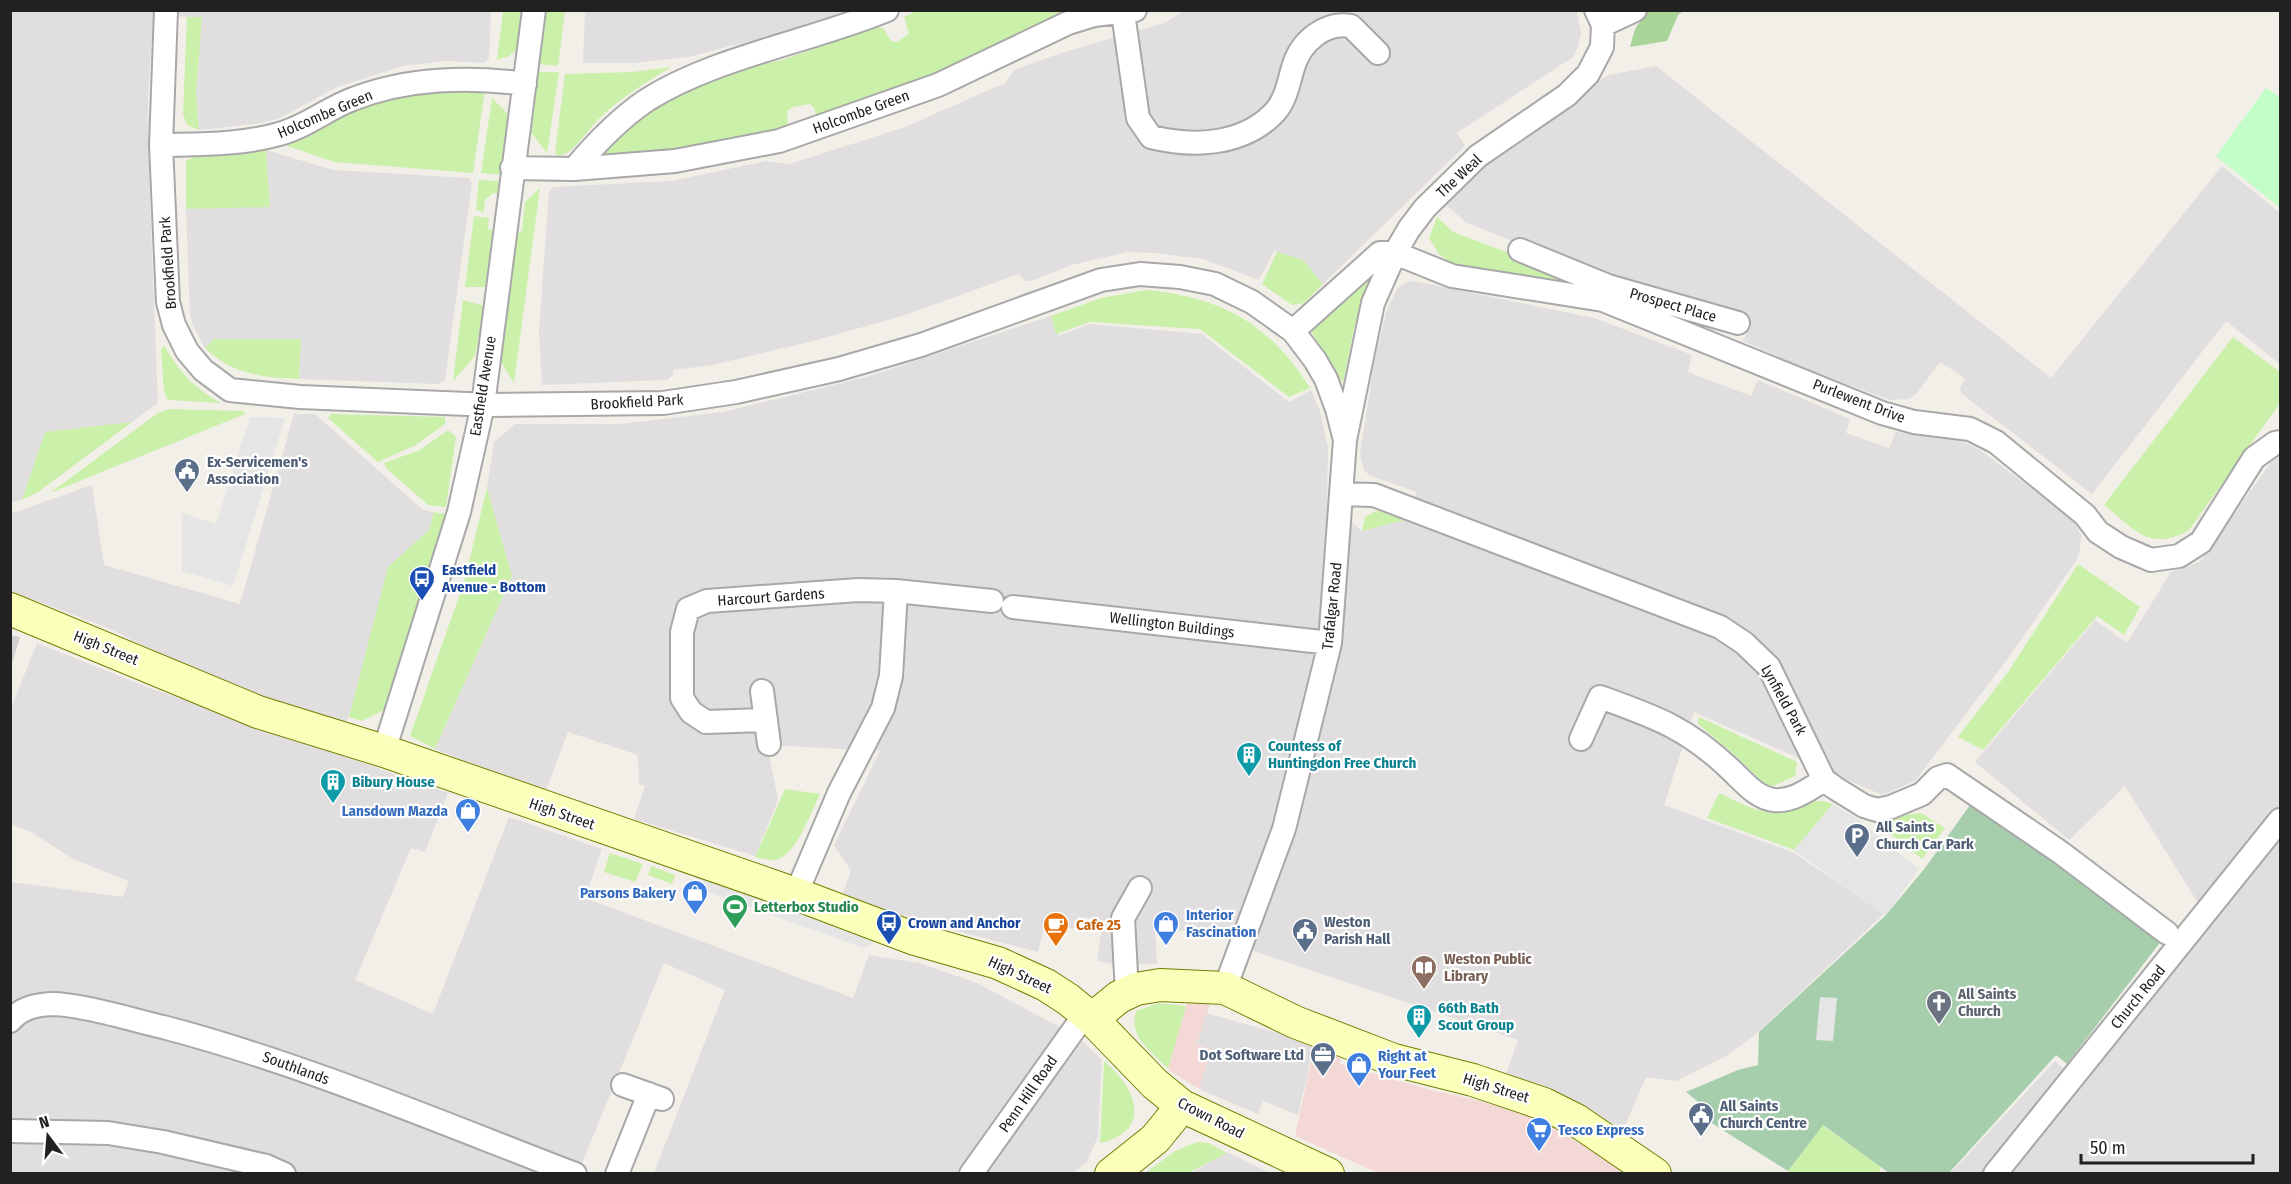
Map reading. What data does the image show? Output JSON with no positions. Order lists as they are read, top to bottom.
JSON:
{
  "streets": {
    "street": [
      "Holcombe Green",
      "The Weal",
      "Brookfield Park",
      "Prospect Place",
      "Eastfield Avenue",
      "Purlewent Drive",
      "Harcourt Gardens",
      "Trafalgar Road",
      "Wellington Buildings",
      "High Street",
      "Lynfield Park",
      "Church Road",
      "Southlands",
      "Penn Hill Road",
      "Crown Road"
    ]
  },
  "crossings": [
    ["Holcombe Green", "Brookfield Park"],
    ["Holcombe Green", "Eastfield Avenue"],
    ["The Weal", "Purlewent Drive"],
    ["The Weal", "Trafalgar Road"],
    ["Brookfield Park", "Eastfield Avenue"],
    ["Brookfield Park", "Trafalgar Road"],
    ["Prospect Place", "Purlewent Drive"],
    ["Eastfield Avenue", "High Street"],
    ["Purlewent Drive", "Trafalgar Road"],
    ["Harcourt Gardens", "Wellington Buildings"],
    ["Trafalgar Road", "Wellington Buildings"],
    ["Trafalgar Road", "High Street"],
    ["Trafalgar Road", "Lynfield Park"],
    ["High Street", "Penn Hill Road"],
    ["High Street", "Crown Road"],
    ["Penn Hill Road", "Crown Road"]
  ],
  "places": {
    "public building": ["Ex-Servicemen's Association", "Weston Parish Hall", "All Saints Church Centre"],
    "bus stop": ["Eastfield Avenue - Bottom", "Crown and Anchor"],
    "building": ["Countess of Huntingdon Free Church", "Bibury House", "66th Bath Scout Group"],
    "shop": [
      "Lansdown Mazda",
      "Parsons Bakery",
      "Interior Fascination",
      "Right at Your Feet"
    ],
    "parking": ["All Saints Church Car Park"],
    "sports": ["Letterbox Studio"],
    "cafe": ["Cafe 25"],
    "library": ["Weston Public Library"],
    "church": ["All Saints Church"],
    "office": ["Dot Software Ltd"],
    "supermarket": ["Tesco Express"]
  },
  "scale_bar": "50 m",
  "north": "top"
}
